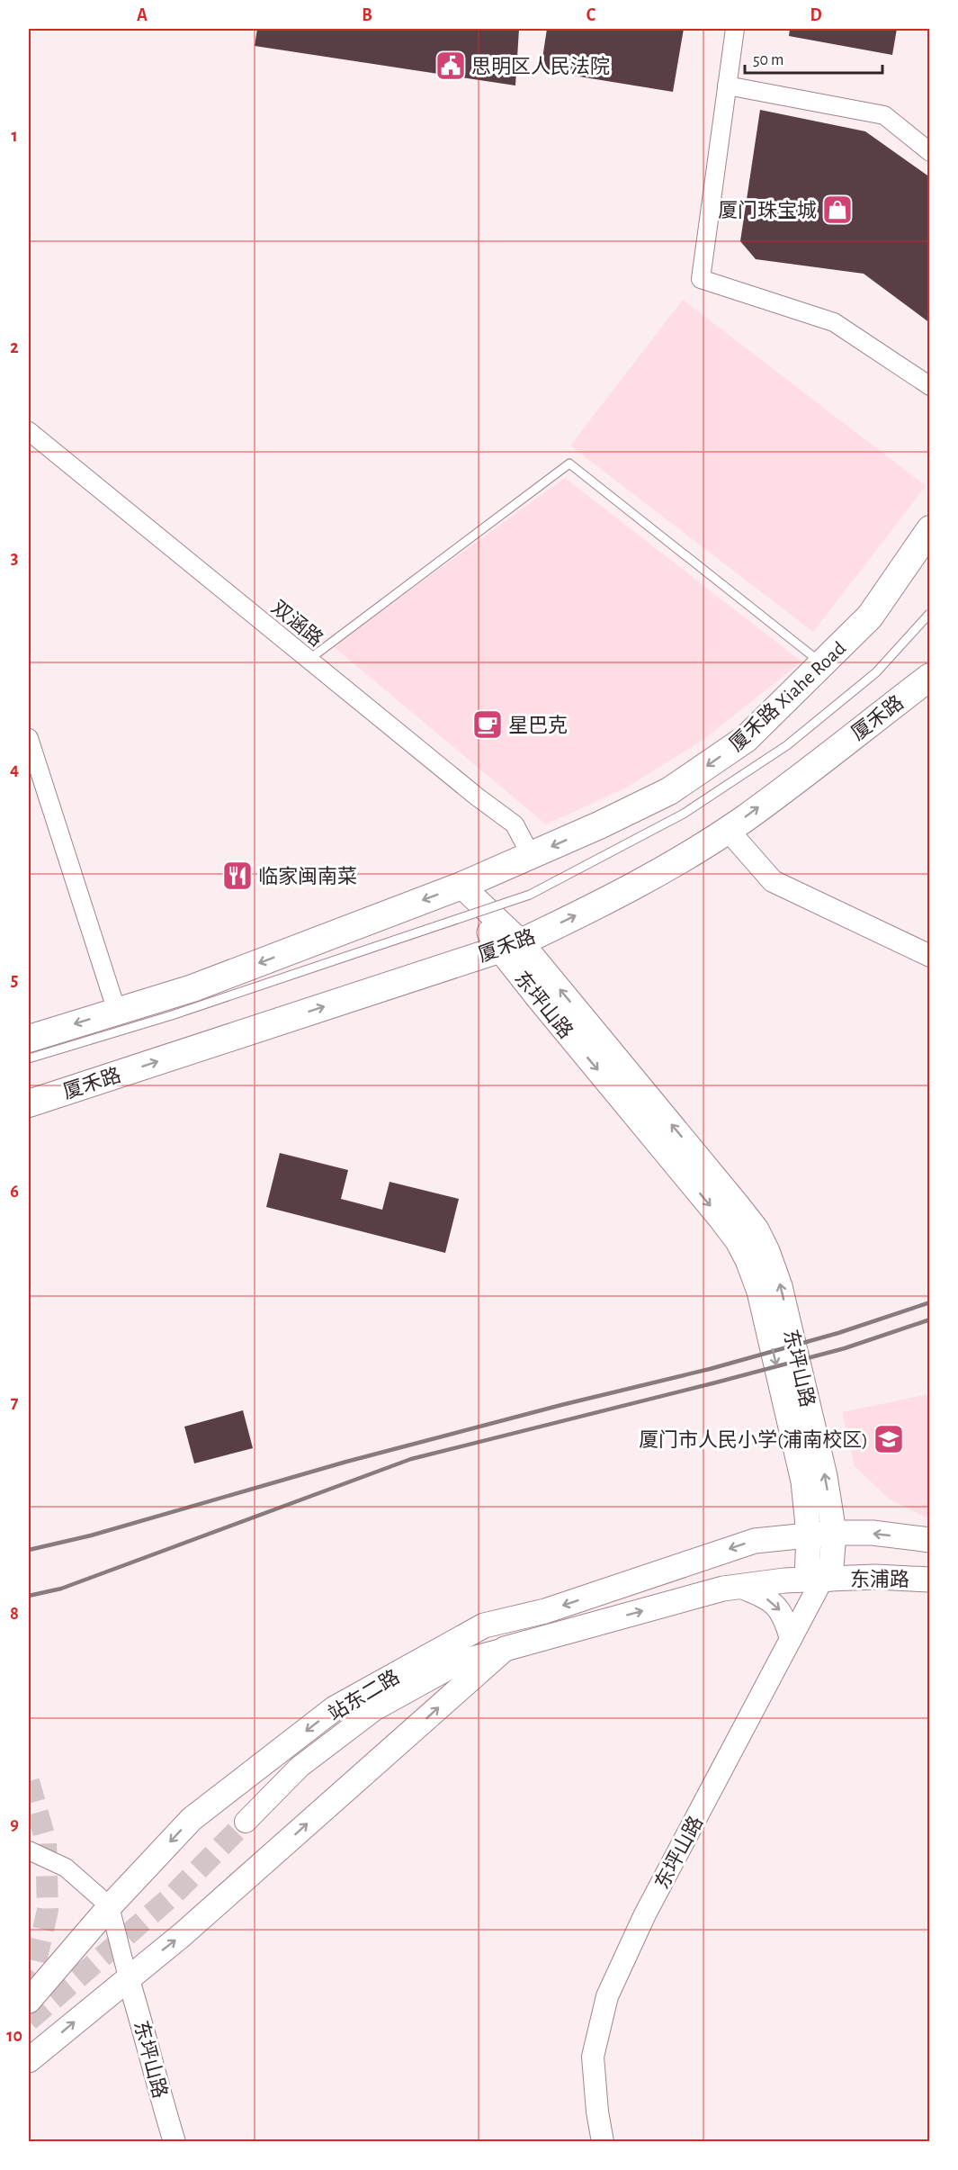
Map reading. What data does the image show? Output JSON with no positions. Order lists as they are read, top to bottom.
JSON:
{
  "streets": {
    "main road": [
      "厦禾路 Xiahe Road",
      "厦禾路",
      "东坪山路",
      "东浦路",
      "站东二路"
    ],
    "street": ["双涵路"]
  },
  "crossings": [
    ["双涵路", "厦禾路 Xiahe Road"],
    ["厦禾路", "东坪山路"],
    ["东坪山路", "东浦路"],
    ["东坪山路", "站东二路"],
    ["东浦路", "站东二路"]
  ],
  "one_way": ["厦禾路 Xiahe Road"],
  "places": {
    "public building": ["思明区人民法院"],
    "shop": ["厦门珠宝城"],
    "cafe": ["星巴克"],
    "restaurant": ["临家闽南菜"],
    "school or university": ["厦门市人民小学(浦南校区)"]
  },
  "scale_bar": "50 m",
  "grid": {
    "columns": [
      "A",
      "B",
      "C",
      "D"
    ],
    "rows": [
      "1",
      "2",
      "3",
      "4",
      "5",
      "6",
      "7",
      "8",
      "9",
      "10"
    ]
  }
}
